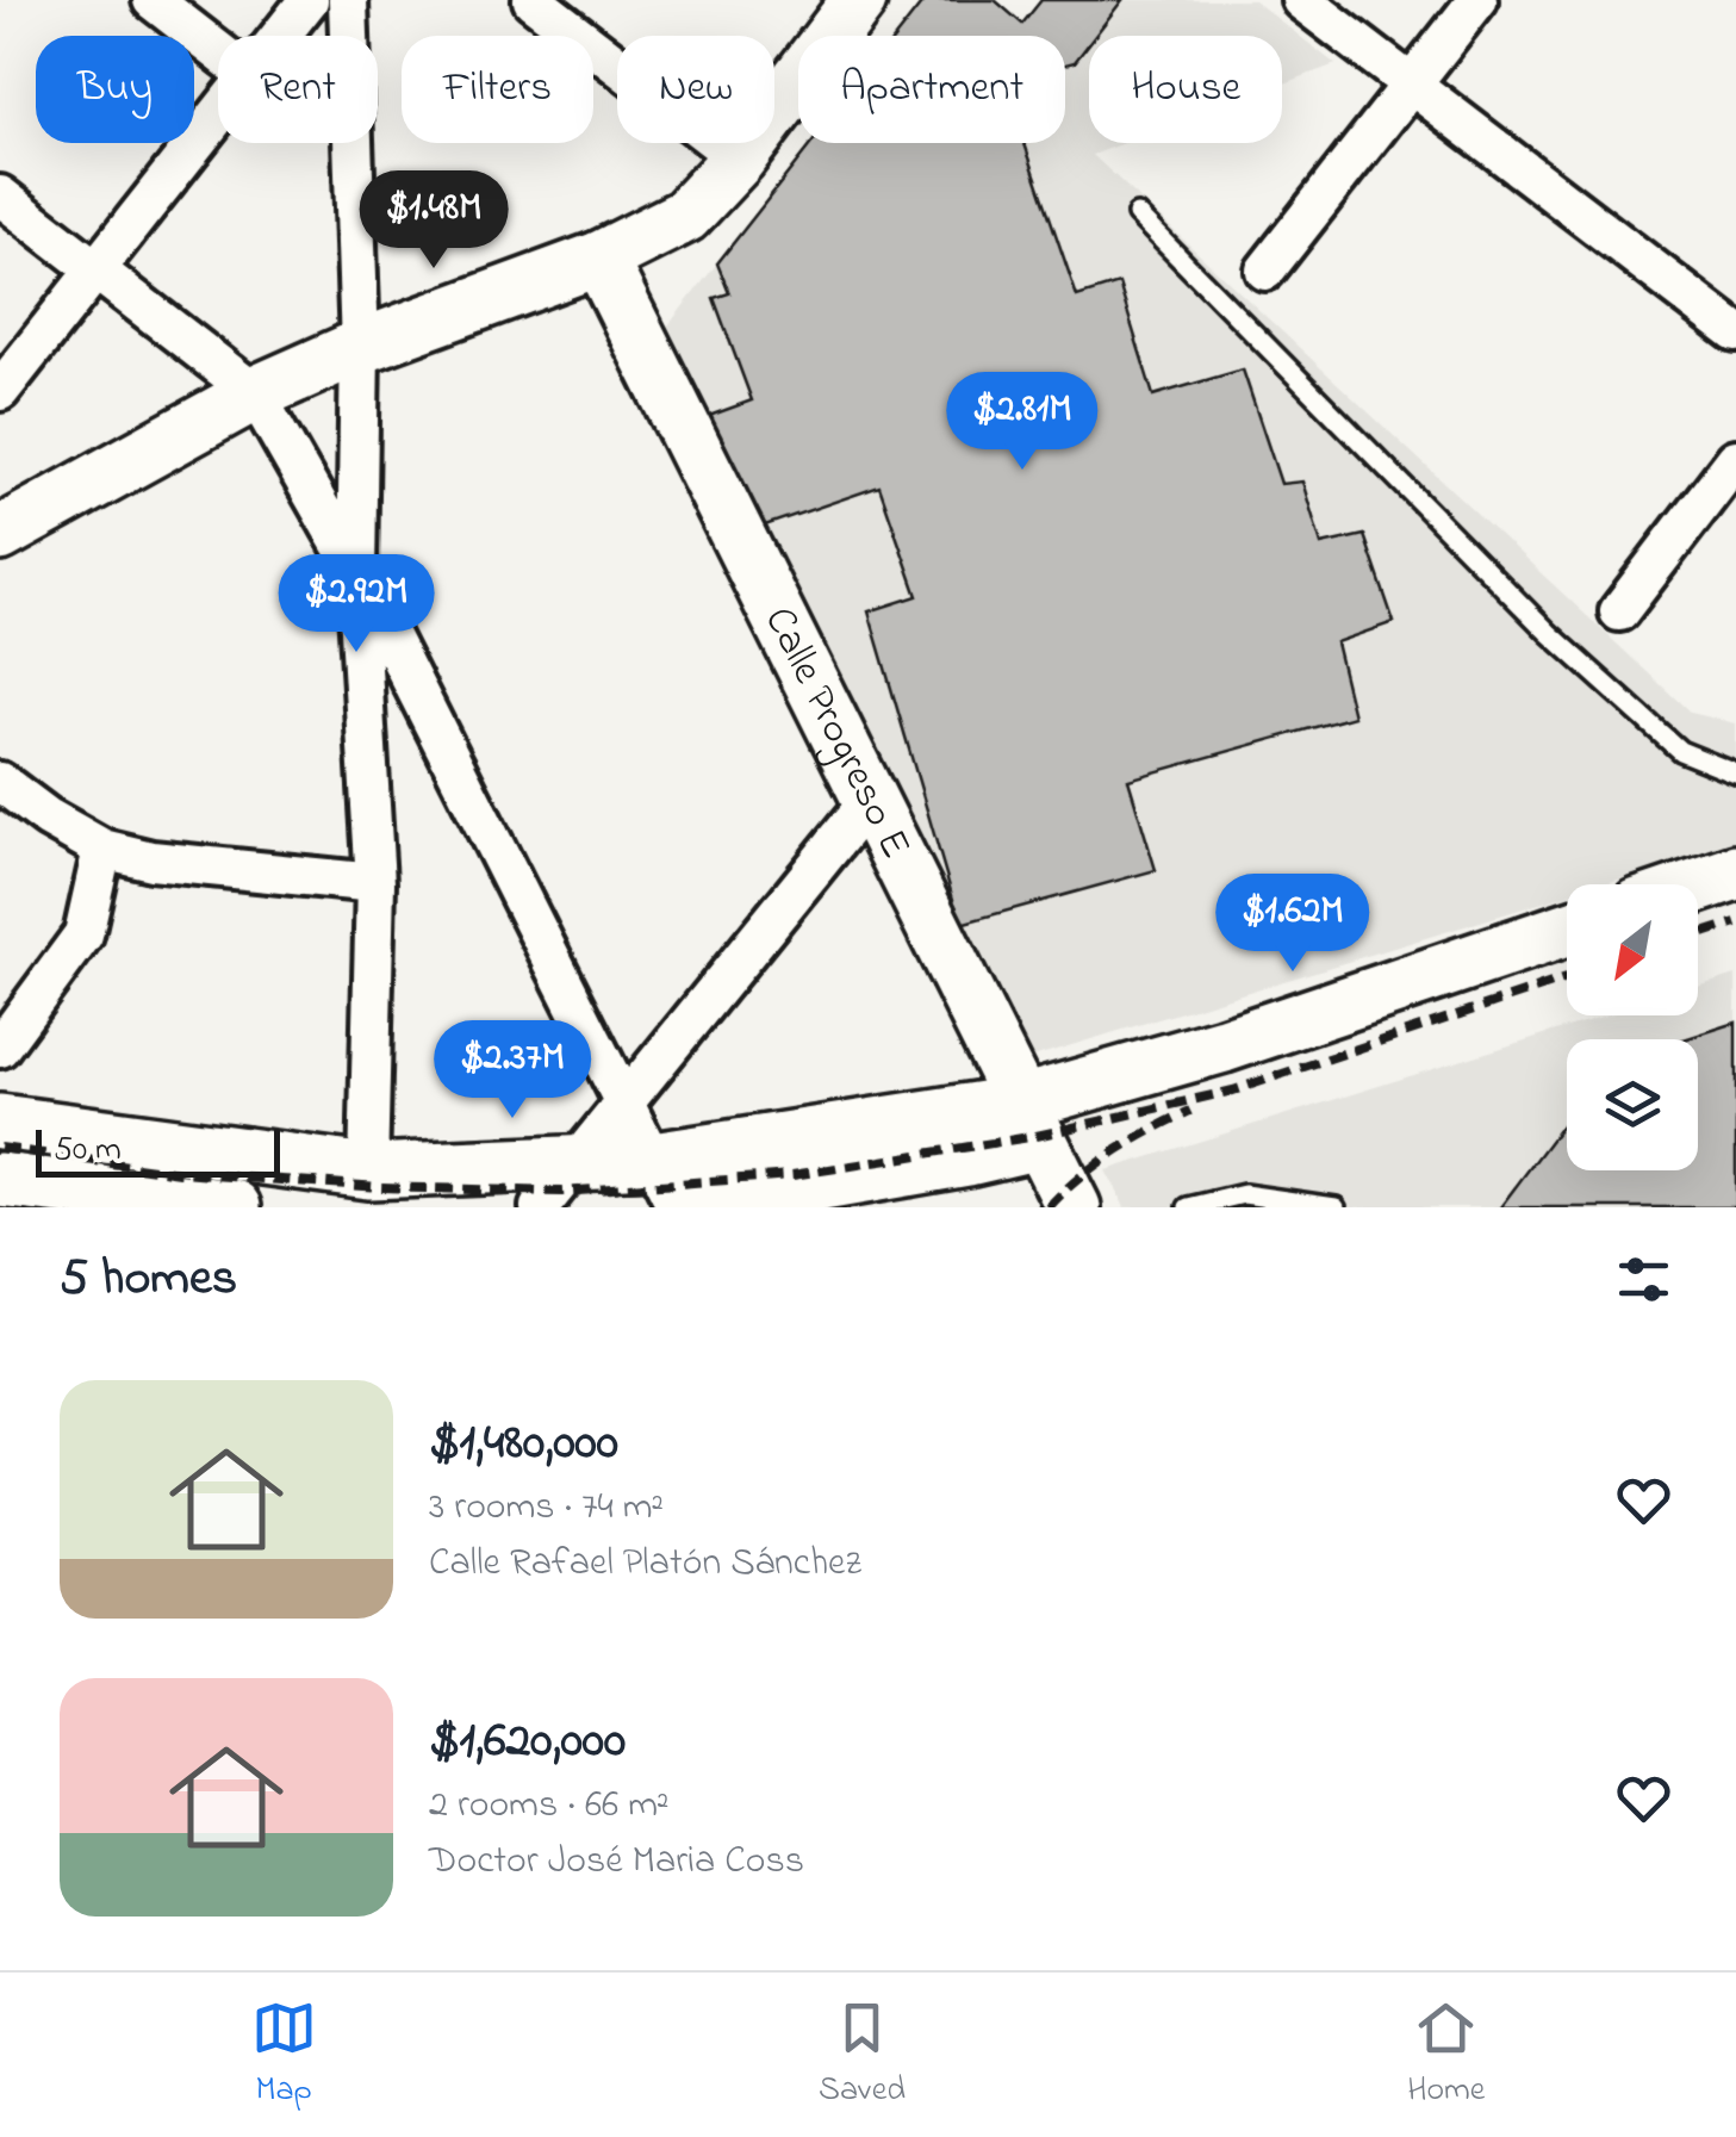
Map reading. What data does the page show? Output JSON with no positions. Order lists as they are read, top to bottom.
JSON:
{
  "streets": {
    "street": ["Calle Progreso E"]
  },
  "scale_bar": "50 m",
  "north": "bottom left",
  "page": {
    "chip": [
      "Buy",
      "Rent",
      "Filters",
      "New",
      "Apartment",
      "House"
    ],
    "price": [
      "$1.48M",
      "$2.81M",
      "$2.92M",
      "$1.62M",
      "$2.37M"
    ],
    "scale": "50 m",
    "heading": "5 homes",
    "list": [
      {
        "name": "$1,480,000",
        "note": "3 rooms · 74 m² · Calle Rafael Platón Sánchez"
      },
      {
        "name": "$1,620,000",
        "note": "2 rooms · 66 m² · Doctor José Maria Coss"
      }
    ],
    "tabs": ["Map", "Saved", "Home"]
  }
}
